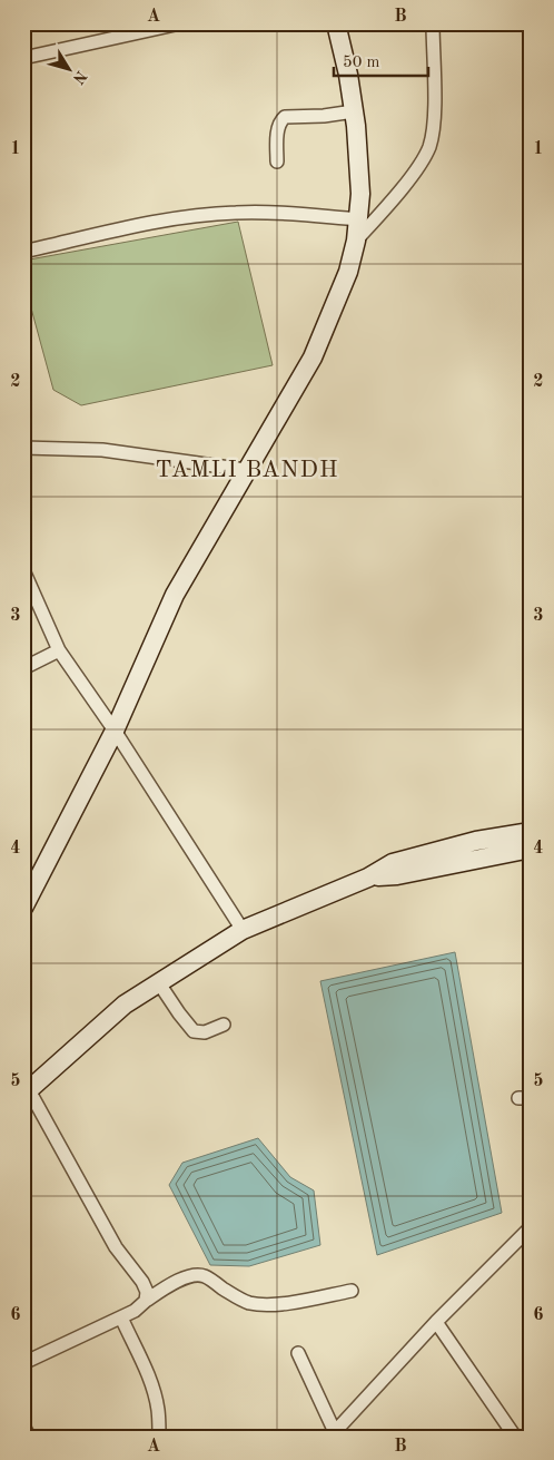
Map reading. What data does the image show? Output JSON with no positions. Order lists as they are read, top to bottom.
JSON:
{
  "districts": ["TAMLI BANDH"],
  "scale_bar": "50 m",
  "north": "bottom right",
  "grid": {
    "columns": ["A", "B"],
    "rows": [
      "1",
      "2",
      "3",
      "4",
      "5",
      "6"
    ]
  }
}
